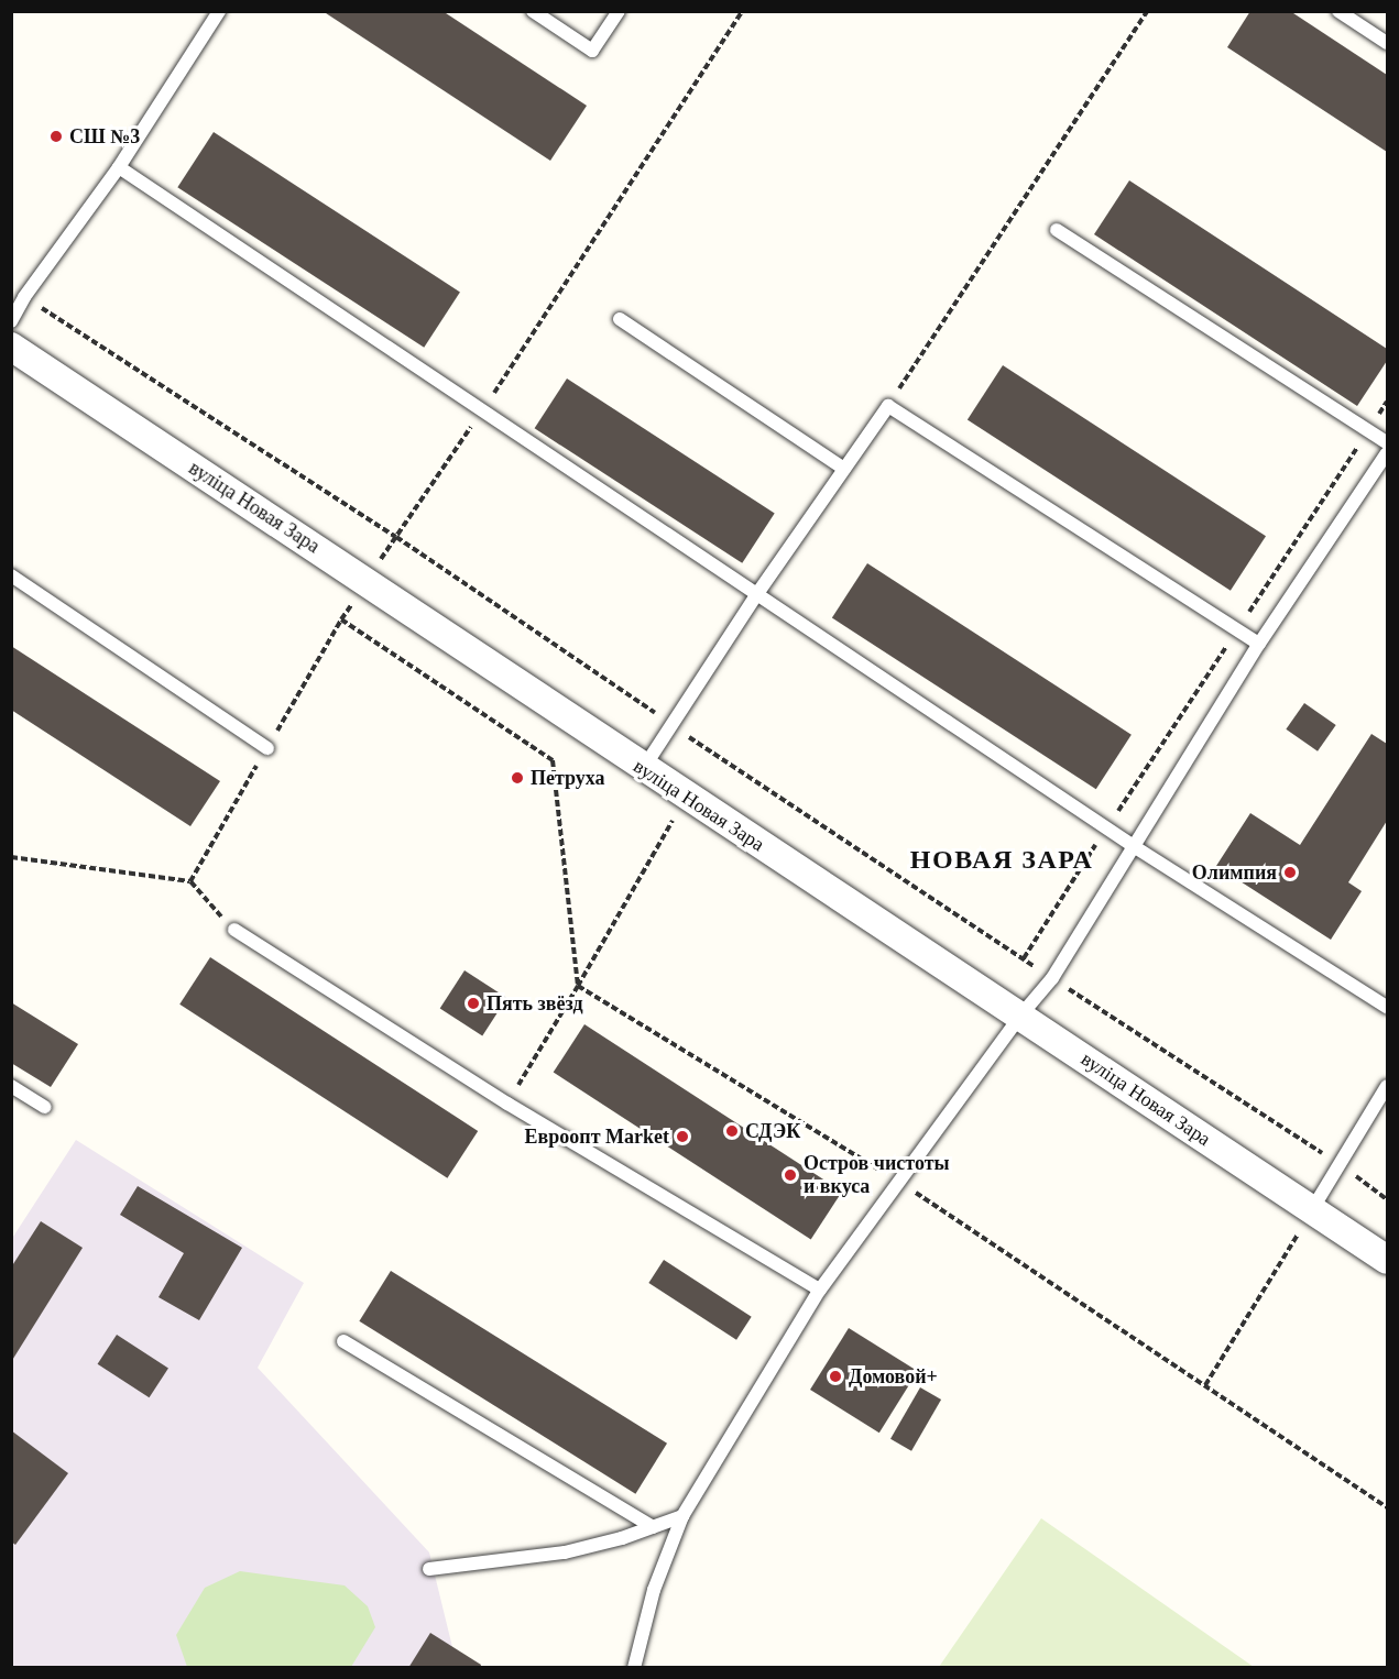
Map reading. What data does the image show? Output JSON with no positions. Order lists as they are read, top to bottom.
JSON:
{
  "streets": {
    "street": ["вуліца Новая Зара"]
  },
  "districts": ["НОВАЯ ЗАРА"],
  "places": [
    "СШ №3",
    "Петруха",
    "Олимпия",
    "Пять звёзд",
    "СДЭК",
    "Евроопт Market",
    "Остров чистоты и вкуса",
    "Домовой+"
  ]
}
